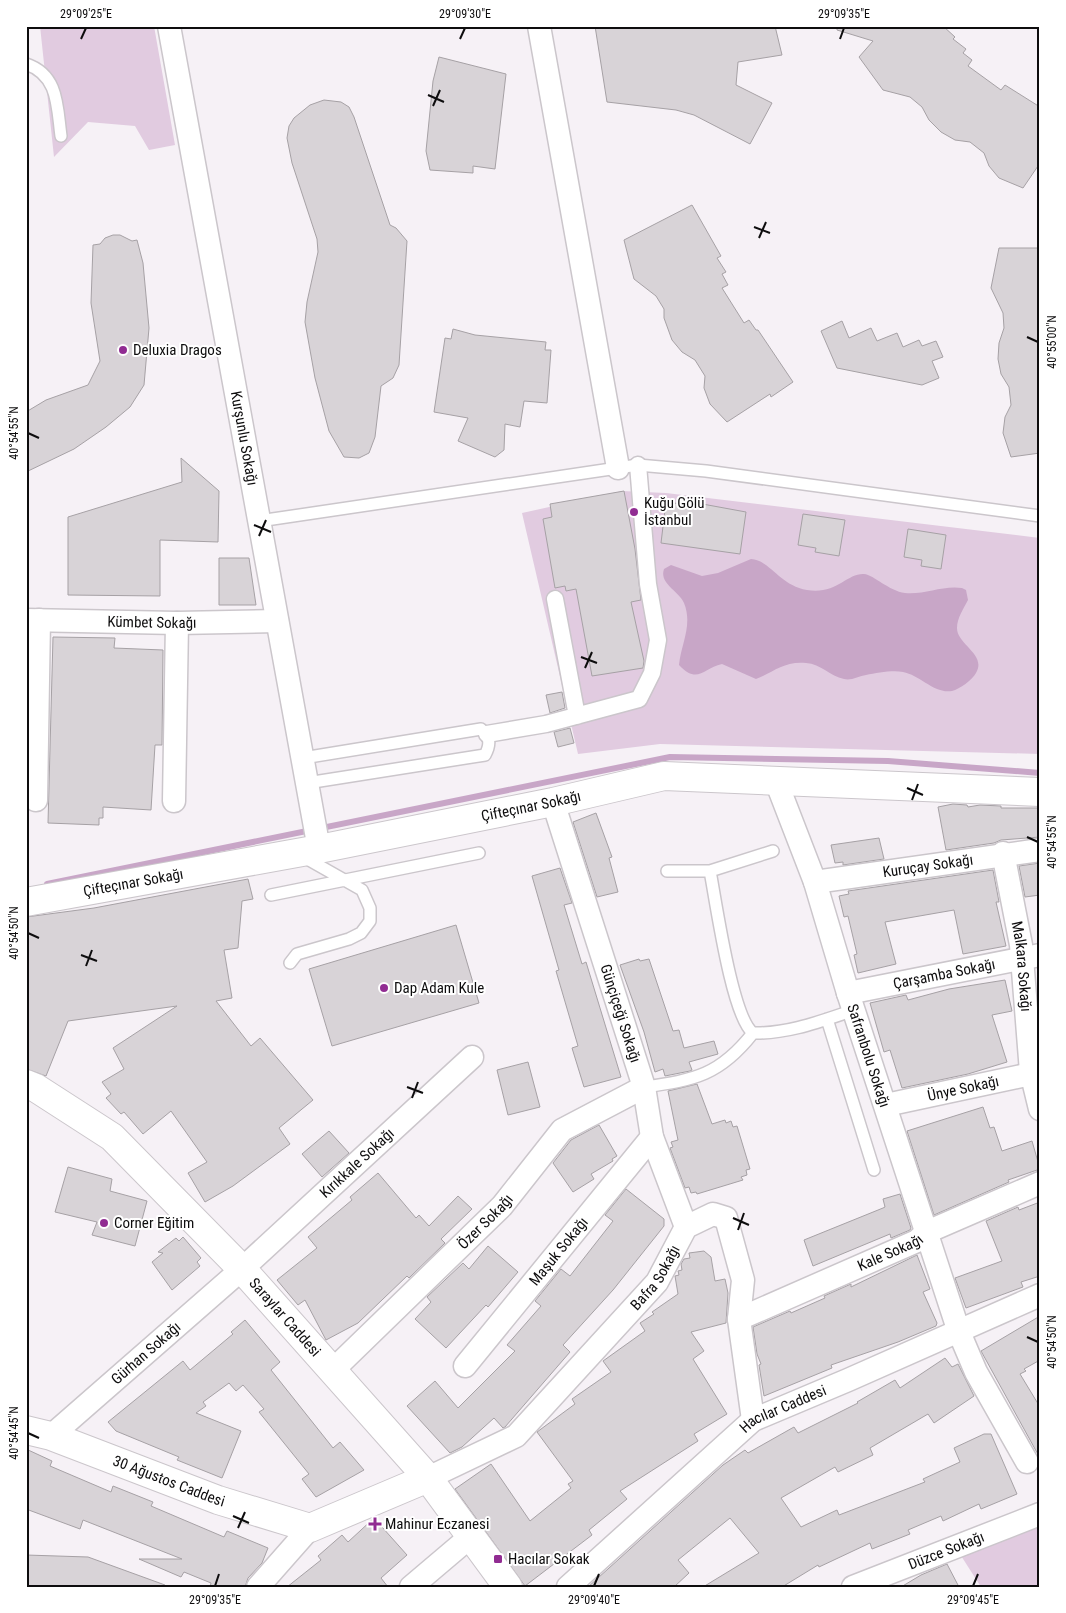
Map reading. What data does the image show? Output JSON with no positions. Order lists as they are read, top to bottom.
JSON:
{
  "streets": {
    "street": [
      "Kurşunlu Sokağı",
      "Kümbet Sokağı",
      "Çifteçınar Sokağı",
      "Kuruçay Sokağı",
      "Malkara Sokağı",
      "Çarşamba Sokağı",
      "Günçiçeği Sokağı",
      "Safranbolu Sokağı",
      "Ünye Sokağı",
      "Kırıkkale Sokağı",
      "Özer Sokağı",
      "Kale Sokağı",
      "Maşuk Sokağı",
      "Bafra Sokağı",
      "Saraylar Caddesi",
      "Gürhan Sokağı",
      "Hacılar Caddesi",
      "30 Ağustos Caddesi",
      "Düzce Sokağı"
    ]
  },
  "crossings": [
    ["Kurşunlu Sokağı", "Kümbet Sokağı"],
    ["Kurşunlu Sokağı", "Çifteçınar Sokağı"],
    ["Çifteçınar Sokağı", "Günçiçeği Sokağı"],
    ["Çifteçınar Sokağı", "Safranbolu Sokağı"],
    ["Kuruçay Sokağı", "Malkara Sokağı"],
    ["Kuruçay Sokağı", "Safranbolu Sokağı"],
    ["Malkara Sokağı", "Çarşamba Sokağı"],
    ["Malkara Sokağı", "Ünye Sokağı"],
    ["Çarşamba Sokağı", "Safranbolu Sokağı"],
    ["Günçiçeği Sokağı", "Özer Sokağı"],
    ["Günçiçeği Sokağı", "Maşuk Sokağı"],
    ["Günçiçeği Sokağı", "Bafra Sokağı"],
    ["Safranbolu Sokağı", "Ünye Sokağı"],
    ["Safranbolu Sokağı", "Kale Sokağı"],
    ["Safranbolu Sokağı", "Hacılar Caddesi"],
    ["Kırıkkale Sokağı", "Saraylar Caddesi"],
    ["Kırıkkale Sokağı", "Gürhan Sokağı"],
    ["Özer Sokağı", "Saraylar Caddesi"],
    ["Kale Sokağı", "Bafra Sokağı"],
    ["Bafra Sokağı", "Saraylar Caddesi"],
    ["Bafra Sokağı", "Hacılar Caddesi"],
    ["Saraylar Caddesi", "Gürhan Sokağı"],
    ["Gürhan Sokağı", "30 Ağustos Caddesi"]
  ],
  "places": {
    "other": [
      "Deluxia Dragos",
      "Kuğu Gölü İstanbul",
      "Dap Adam Kule",
      "Corner Eğitim"
    ],
    "health": ["Mahinur Eczanesi"],
    "transit": ["Hacılar Sokak"]
  },
  "coordinates": [
    "29°09'25\"E",
    "29°09'30\"E",
    "29°09'35\"E",
    "40°55'00\"N",
    "40°54'55\"N",
    "40°54'50\"N",
    "40°54'45\"N",
    "29°09'40\"E",
    "29°09'45\"E"
  ]
}
